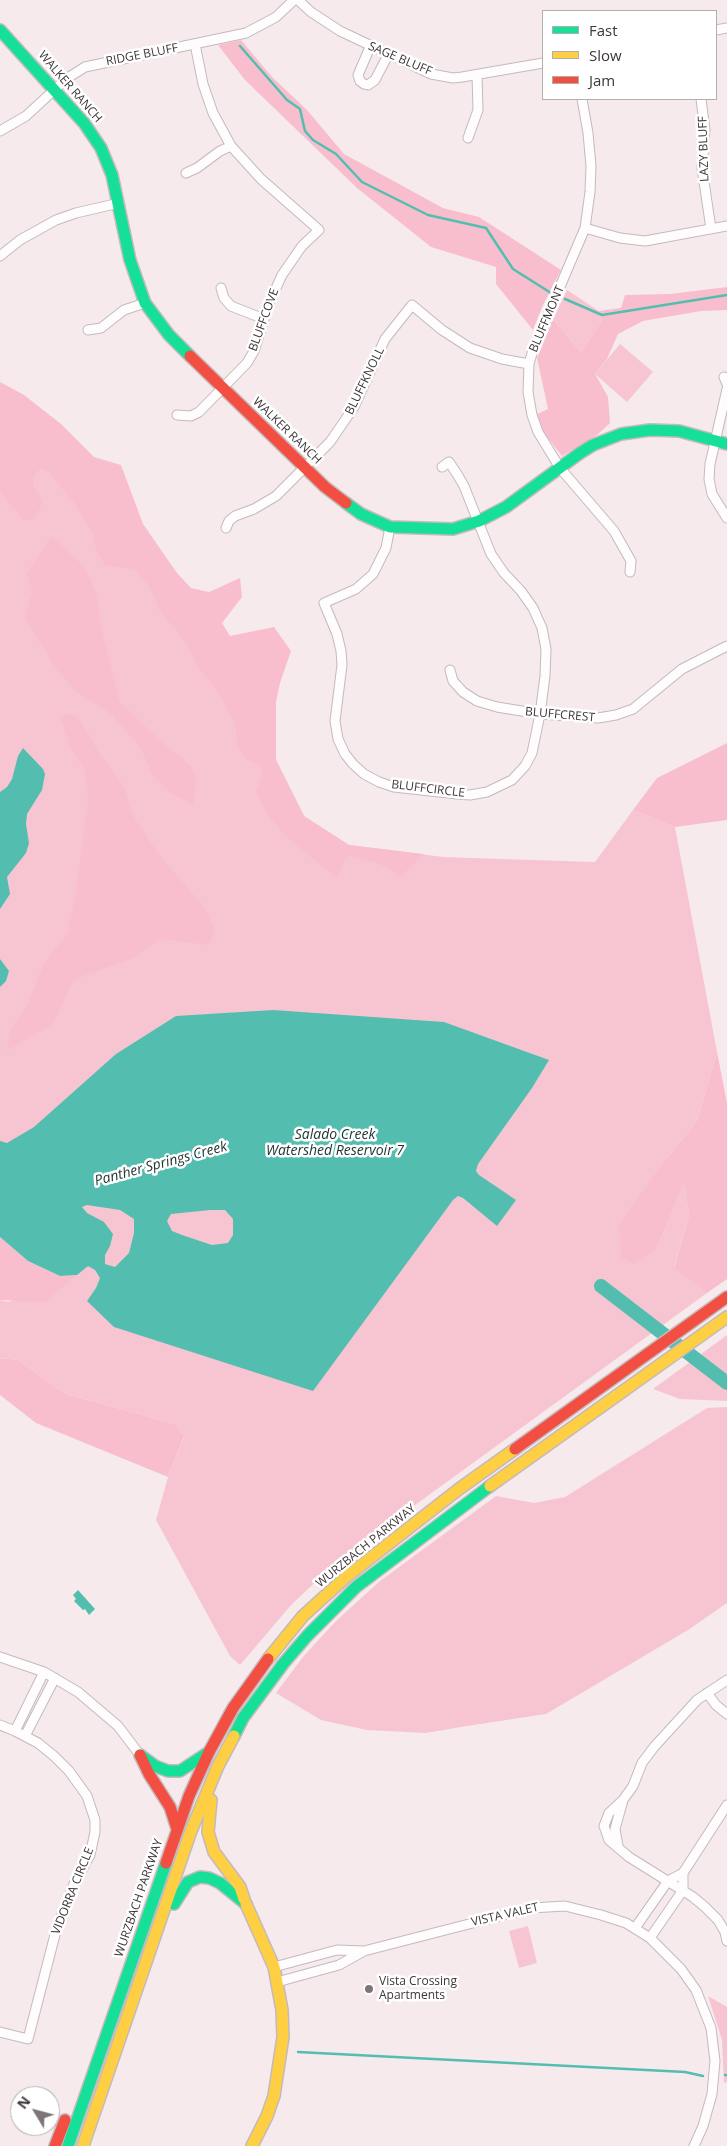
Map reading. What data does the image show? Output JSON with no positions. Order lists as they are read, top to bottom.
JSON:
{
  "streets": {
    "main road": ["WALKER RANCH", "WURZBACH PARKWAY"],
    "street": [
      "RIDGE BLUFF",
      "SAGE BLUFF",
      "LAZY BLUFF",
      "BLUFFMONT",
      "BLUFFCOVE",
      "BLUFFKNOLL",
      "BLUFFCREST",
      "BLUFFCIRCLE",
      "VIDORRA CIRCLE",
      "VISTA VALET"
    ]
  },
  "crossings": [
    ["RIDGE BLUFF", "WALKER RANCH"],
    ["WALKER RANCH", "BLUFFMONT"],
    ["WALKER RANCH", "BLUFFCOVE"],
    ["WALKER RANCH", "BLUFFKNOLL"],
    ["WALKER RANCH", "BLUFFCIRCLE"],
    ["BLUFFMONT", "BLUFFKNOLL"],
    ["BLUFFCREST", "BLUFFCIRCLE"]
  ],
  "water": ["Salado Creek Watershed Reservoir 7", "Panther Springs Creek"],
  "places": ["Vista Crossing Apartments"],
  "legend": ["Fast", "Slow", "Jam"],
  "north": "top left"
}
